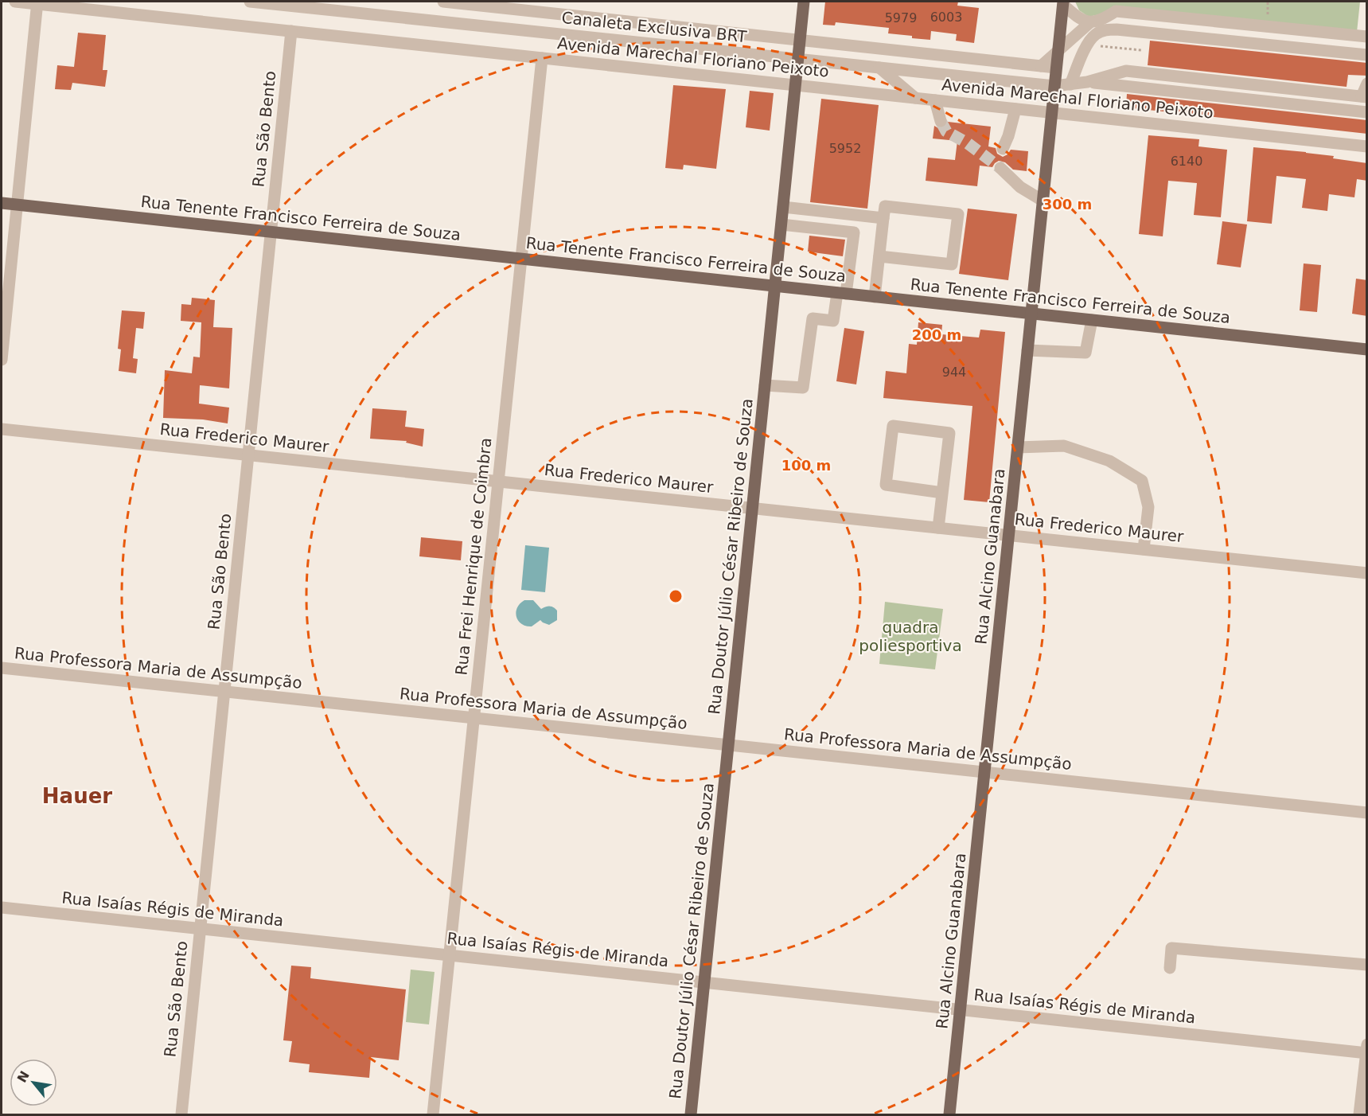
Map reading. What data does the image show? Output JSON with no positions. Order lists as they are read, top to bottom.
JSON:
{
  "streets": {
    "main road": ["Rua Tenente Francisco Ferreira de Souza", "Rua Doutor Júlio César Ribeiro de Souza", "Rua Alcino Guanabara"],
    "street": [
      "Canaleta Exclusiva BRT",
      "Avenida Marechal Floriano Peixoto",
      "Rua São Bento",
      "Rua Frederico Maurer",
      "Rua Frei Henrique de Coimbra",
      "Rua Professora Maria de Assumpção",
      "Rua Isaías Régis de Miranda"
    ]
  },
  "crossings": [
    ["Canaleta Exclusiva BRT", "Rua Doutor Júlio César Ribeiro de Souza"],
    ["Canaleta Exclusiva BRT", "Rua Alcino Guanabara"],
    ["Avenida Marechal Floriano Peixoto", "Rua São Bento"],
    ["Avenida Marechal Floriano Peixoto", "Rua Frei Henrique de Coimbra"],
    ["Avenida Marechal Floriano Peixoto", "Rua Doutor Júlio César Ribeiro de Souza"],
    ["Avenida Marechal Floriano Peixoto", "Rua Alcino Guanabara"],
    ["Rua São Bento", "Rua Tenente Francisco Ferreira de Souza"],
    ["Rua São Bento", "Rua Frederico Maurer"],
    ["Rua São Bento", "Rua Professora Maria de Assumpção"],
    ["Rua São Bento", "Rua Isaías Régis de Miranda"],
    ["Rua Tenente Francisco Ferreira de Souza", "Rua Frei Henrique de Coimbra"],
    ["Rua Tenente Francisco Ferreira de Souza", "Rua Doutor Júlio César Ribeiro de Souza"],
    ["Rua Tenente Francisco Ferreira de Souza", "Rua Alcino Guanabara"],
    ["Rua Frederico Maurer", "Rua Frei Henrique de Coimbra"],
    ["Rua Frederico Maurer", "Rua Doutor Júlio César Ribeiro de Souza"],
    ["Rua Frederico Maurer", "Rua Alcino Guanabara"],
    ["Rua Frei Henrique de Coimbra", "Rua Professora Maria de Assumpção"],
    ["Rua Frei Henrique de Coimbra", "Rua Isaías Régis de Miranda"],
    ["Rua Doutor Júlio César Ribeiro de Souza", "Rua Professora Maria de Assumpção"],
    ["Rua Doutor Júlio César Ribeiro de Souza", "Rua Isaías Régis de Miranda"],
    ["Rua Alcino Guanabara", "Rua Professora Maria de Assumpção"],
    ["Rua Alcino Guanabara", "Rua Isaías Régis de Miranda"]
  ],
  "districts": ["Hauer"],
  "parks": ["quadra poliesportiva"],
  "house_numbers": [
    "6003",
    "5979",
    "5952",
    "6140",
    "944"
  ],
  "north": "top left",
  "rings": ["300 m", "200 m", "100 m"]
}
